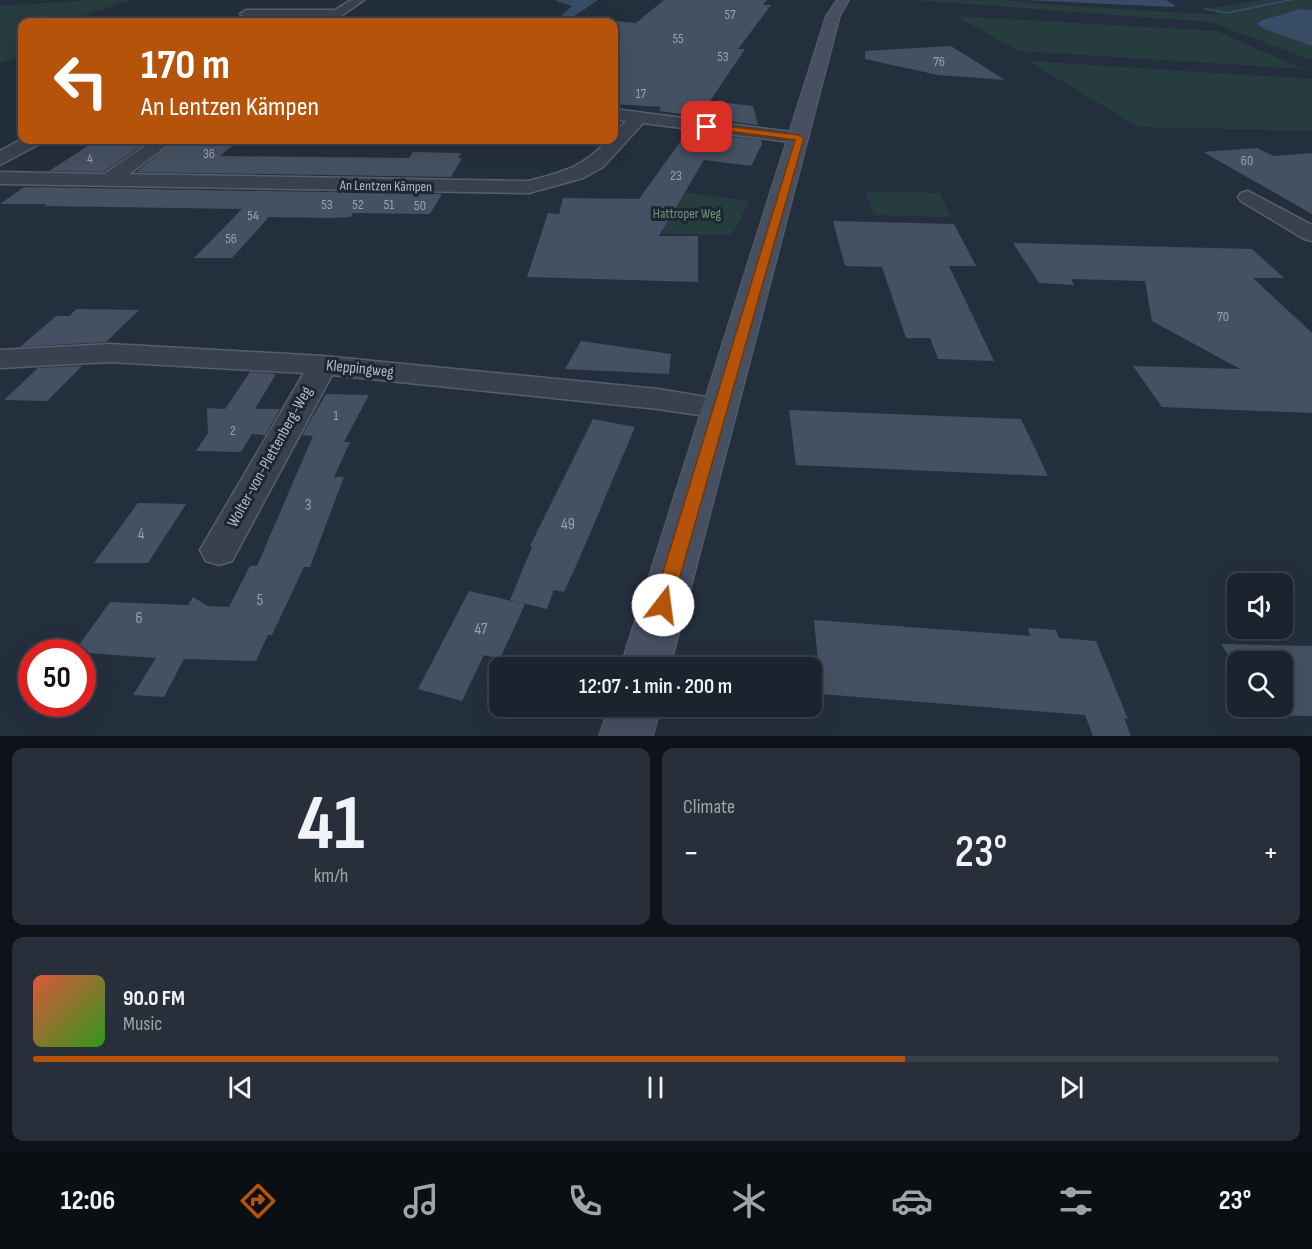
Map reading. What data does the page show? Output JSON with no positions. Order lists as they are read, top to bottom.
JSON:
{
  "streets": {
    "street": ["An Lentzen Kämpen", "Kleppingweg", "Wolter-von-Plettenberg-Weg"]
  },
  "crossings": [
    ["Kleppingweg", "Wolter-von-Plettenberg-Weg"]
  ],
  "parks": ["Hattroper Weg"],
  "house_numbers": [
    "57",
    "55",
    "53",
    "76",
    "17",
    "36",
    "4",
    "60",
    "23",
    "53",
    "52",
    "51",
    "50",
    "54",
    "56",
    "70",
    "1",
    "2",
    "3",
    "49",
    "4",
    "5",
    "6",
    "47"
  ],
  "page": {
    "turn": ["170 m", "An Lentzen Kämpen"],
    "limit": "50",
    "trip": "12:07 · 1 min · 200 m",
    "tile": [
      ["41", "km/h"],
      "Climate"
    ],
    "heat": ["−", "23°", "+"],
    "song": ["90.0 FM", "Music"],
    "tabs": ["12:06", "23°"]
  }
}
